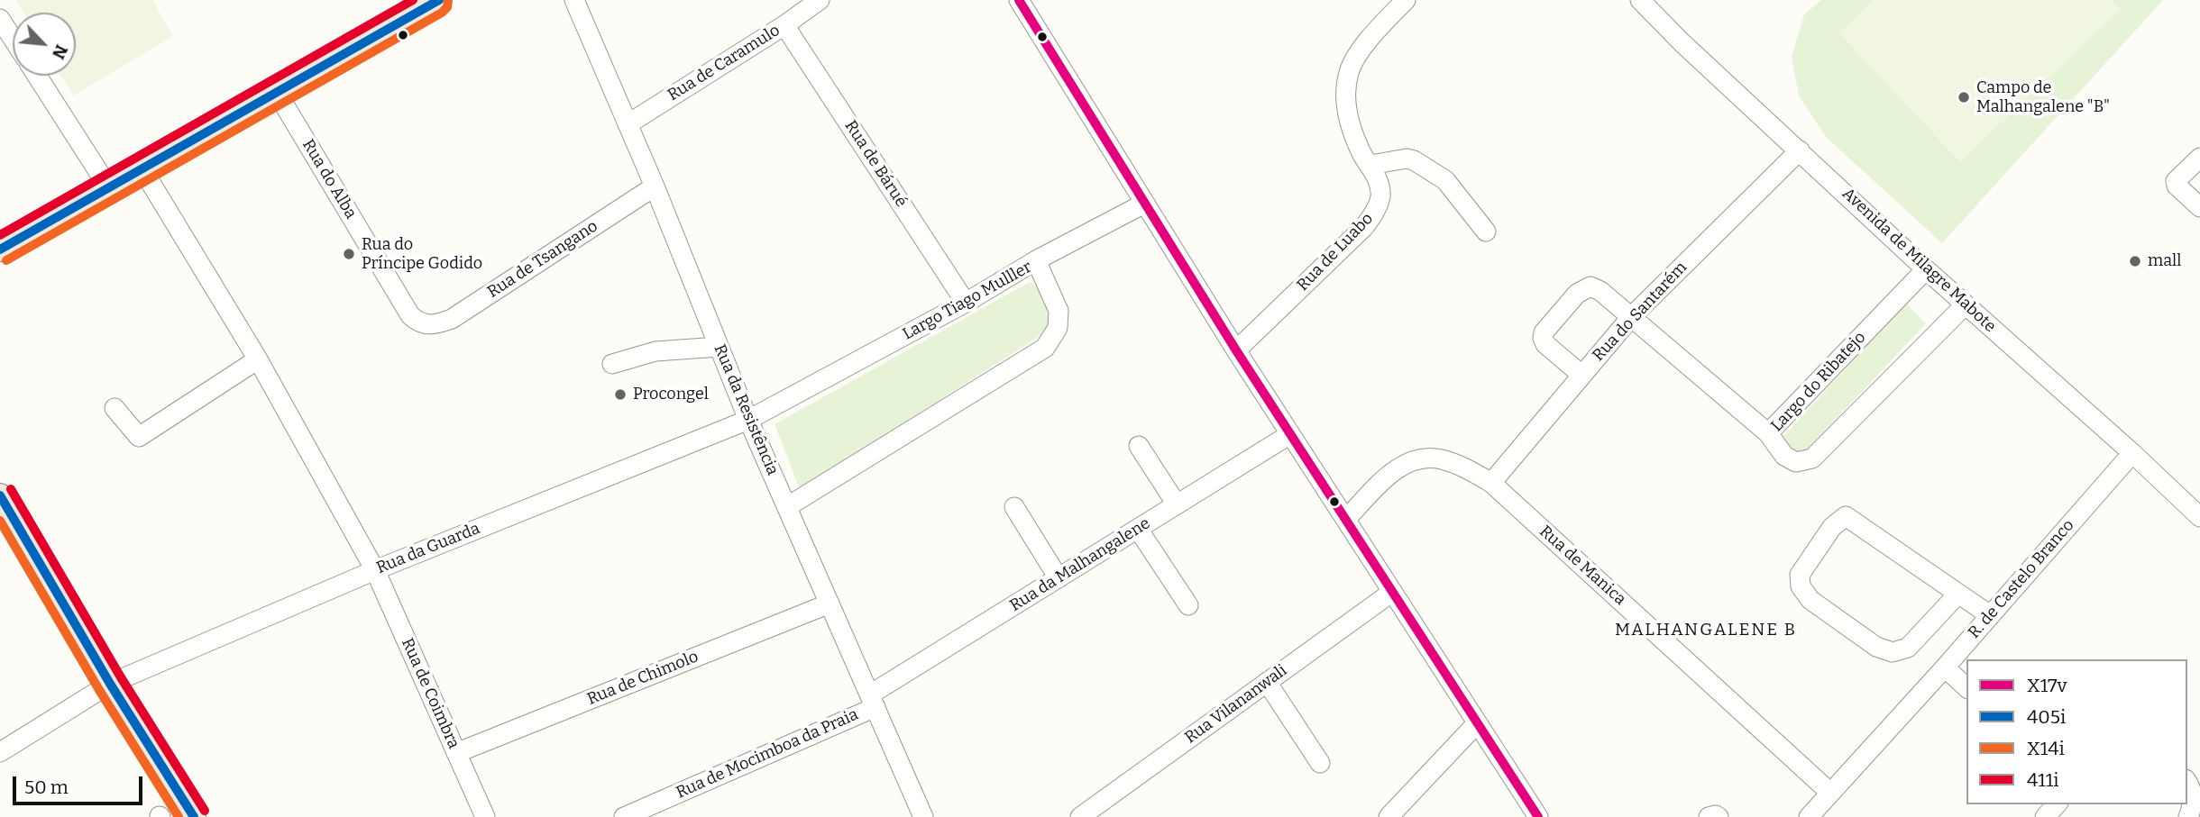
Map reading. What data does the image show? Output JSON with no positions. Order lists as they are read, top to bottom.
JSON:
{
  "streets": {
    "street": [
      "Rua de Caramulo",
      "Rua de Bárué",
      "Rua do Alba",
      "Rua de Luabo",
      "Rua de Tsangano",
      "Avenida de Milagre Mabote",
      "Largo Tiago Mulller",
      "Rua do Santarém",
      "Largo do Ribatejo",
      "Rua da Resistência",
      "Rua da Guarda",
      "Rua da Malhangalene",
      "Rua de Manica",
      "R. de Castelo Branco",
      "Rua de Chimolo",
      "Rua de Coimbra",
      "Rua Vilananwali",
      "Rua de Mocimboa da Praia"
    ]
  },
  "crossings": [
    ["Rua de Caramulo", "Rua de Bárué"],
    ["Rua de Caramulo", "Rua da Resistência"],
    ["Rua de Bárué", "Largo Tiago Mulller"],
    ["Rua do Alba", "Rua de Tsangano"],
    ["Rua de Tsangano", "Rua da Resistência"],
    ["Avenida de Milagre Mabote", "Rua do Santarém"],
    ["Avenida de Milagre Mabote", "Largo do Ribatejo"],
    ["Avenida de Milagre Mabote", "R. de Castelo Branco"],
    ["Largo Tiago Mulller", "Rua da Resistência"],
    ["Largo Tiago Mulller", "Rua da Guarda"],
    ["Rua do Santarém", "Rua de Manica"],
    ["Rua da Resistência", "Rua da Guarda"],
    ["Rua da Resistência", "Rua da Malhangalene"],
    ["Rua da Resistência", "Rua de Chimolo"],
    ["Rua da Resistência", "Rua de Mocimboa da Praia"],
    ["Rua da Guarda", "Rua de Coimbra"],
    ["Rua da Malhangalene", "Rua de Mocimboa da Praia"],
    ["Rua de Manica", "R. de Castelo Branco"],
    ["Rua de Chimolo", "Rua de Coimbra"]
  ],
  "districts": ["MALHANGALENE B"],
  "places": [
    "Campo de Malhangalene \"B\"",
    "Rua do Príncipe Godido",
    "mall",
    "Procongel"
  ],
  "lines": [
    "transit line X17v",
    "transit line 405i",
    "transit line X14i",
    "transit line 411i"
  ],
  "legend": [
    "X17v",
    "405i",
    "X14i",
    "411i"
  ],
  "scale_bar": "50 m",
  "north": "bottom right"
}
